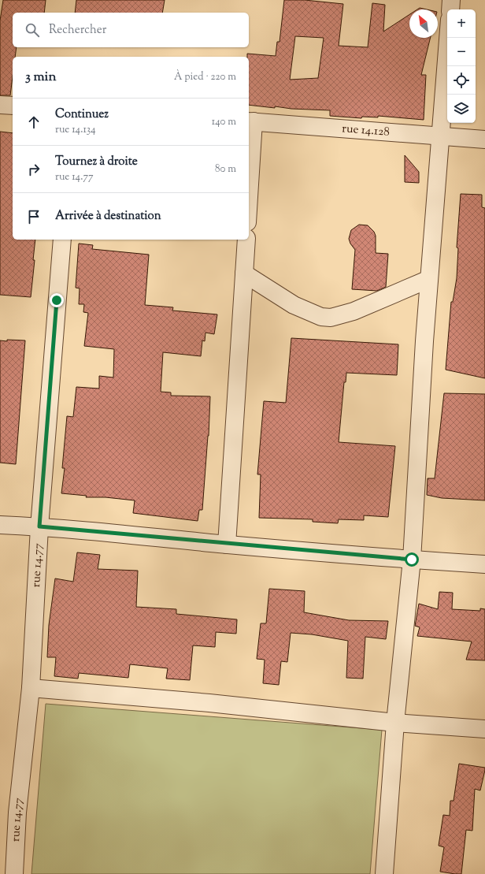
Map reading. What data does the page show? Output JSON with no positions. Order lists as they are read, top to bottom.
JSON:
{
  "streets": {
    "street": ["rue 14.128", "rue 14.77"]
  },
  "north": "top left",
  "page": {
    "map_buttons": ["+", "−"],
    "search": "Rechercher",
    "heading": ["3 min", "À pied · 220 m"],
    "list": [
      ["Continuez", "rue 14.134", "140 m"],
      ["Tournez à droite", "rue 14.77", "80 m"],
      "Arrivée à destination"
    ]
  }
}
